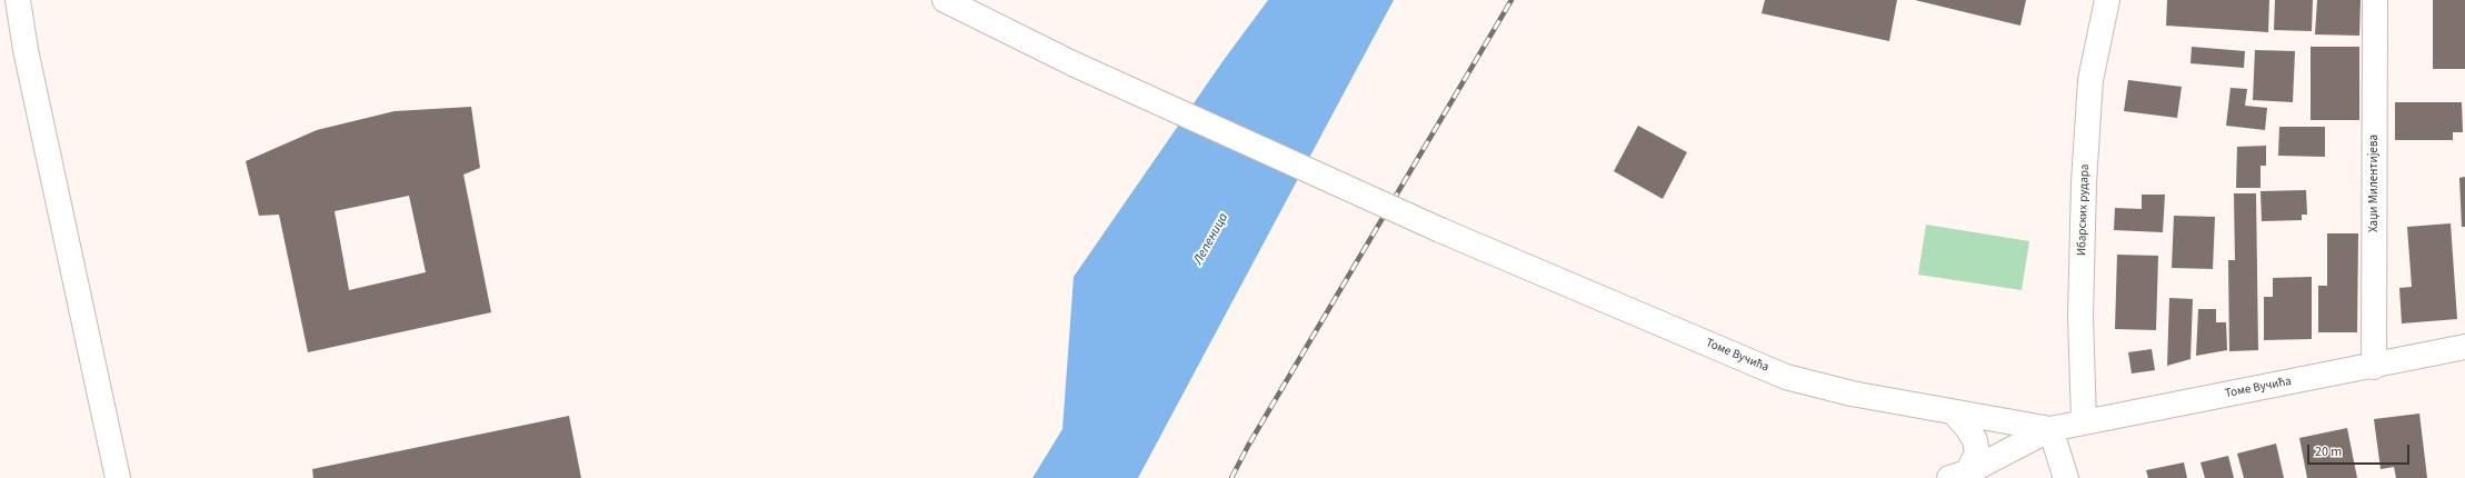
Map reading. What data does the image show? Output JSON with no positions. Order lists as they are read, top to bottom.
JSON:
{
  "streets": {
    "street": ["Хаџи Милентијева", "Ибарских рудара", "Томе Вучића"]
  },
  "crossings": [
    ["Хаџи Милентијева", "Томе Вучића"],
    ["Ибарских рудара", "Томе Вучића"]
  ],
  "water": ["Лепеница"],
  "scale_bar": "20 m"
}
